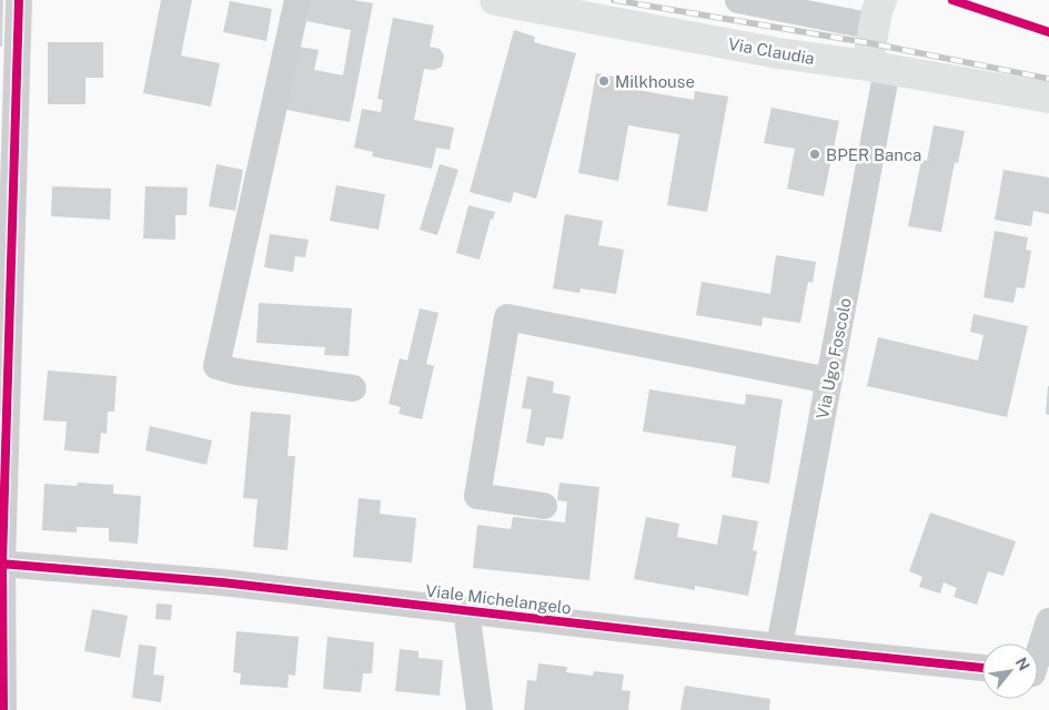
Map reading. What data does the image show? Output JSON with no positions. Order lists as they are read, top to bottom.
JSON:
{
  "streets": {
    "main road": ["Via Claudia"],
    "street": ["Via Ugo Foscolo", "Viale Michelangelo"]
  },
  "crossings": [
    ["Via Claudia", "Via Ugo Foscolo"],
    ["Via Ugo Foscolo", "Viale Michelangelo"]
  ],
  "places": ["Milkhouse", "BPER Banca"],
  "north": "top right"
}
